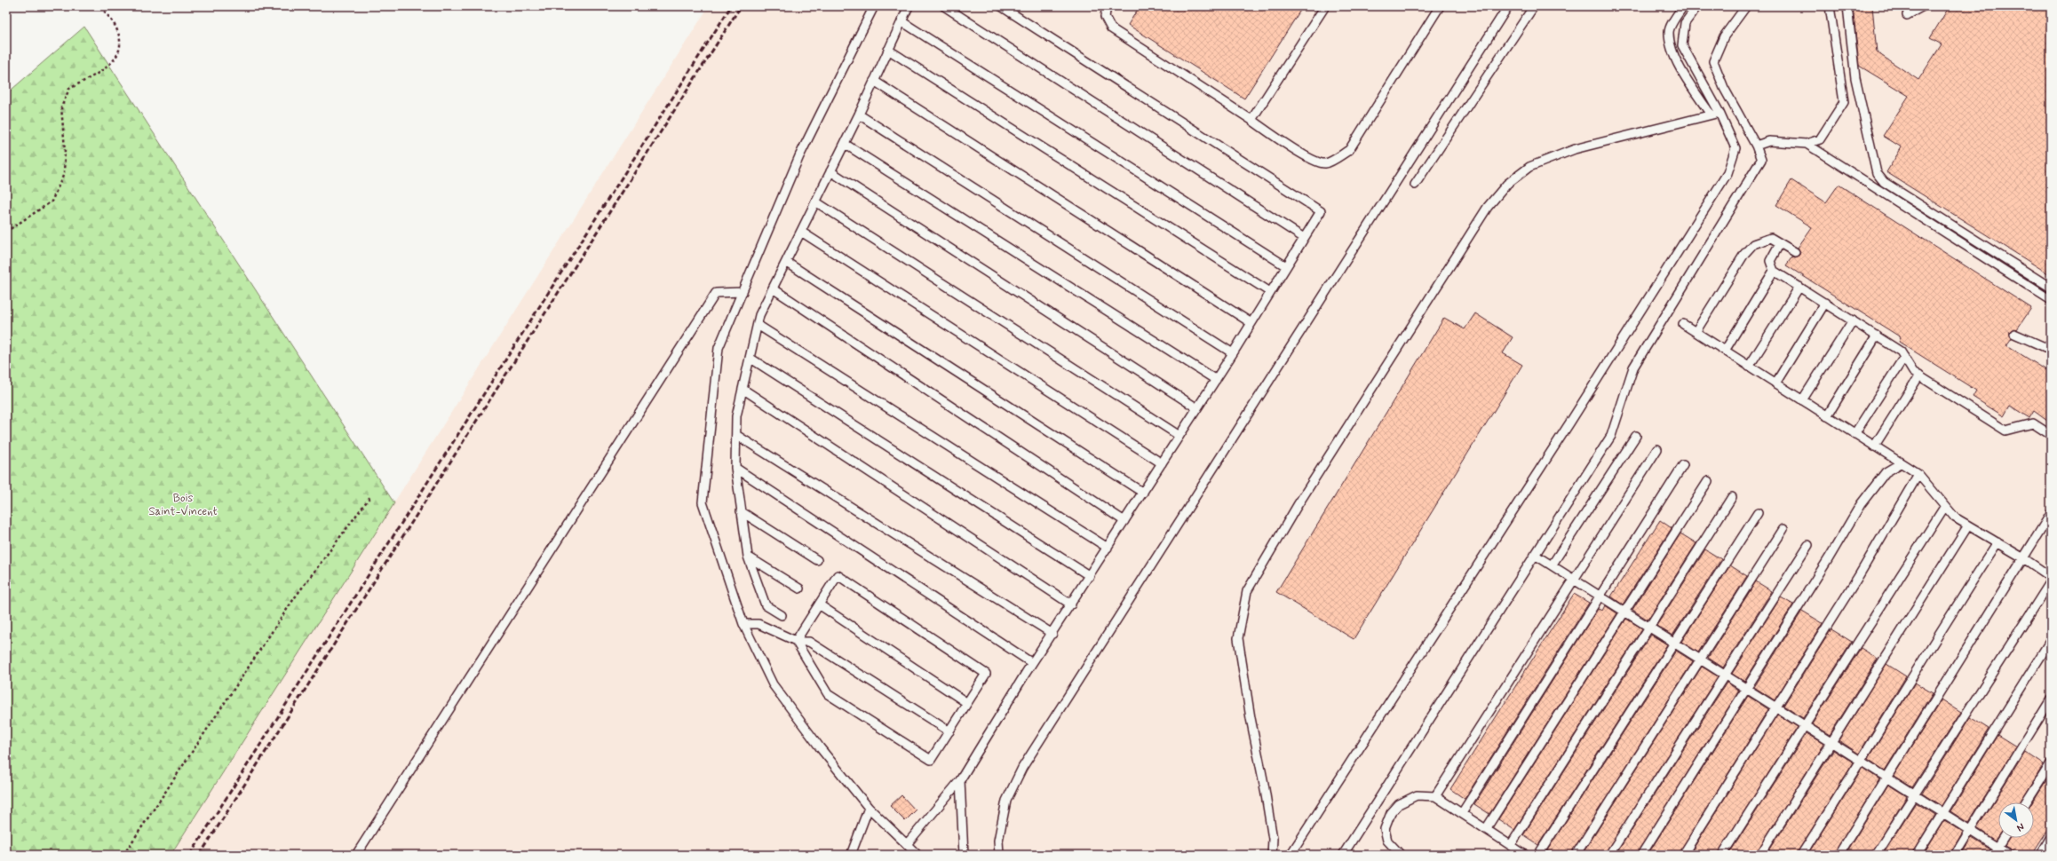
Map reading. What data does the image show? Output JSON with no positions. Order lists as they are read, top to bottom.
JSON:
{
  "parks": ["Bois Saint-Vincent"],
  "north": "bottom right"
}
